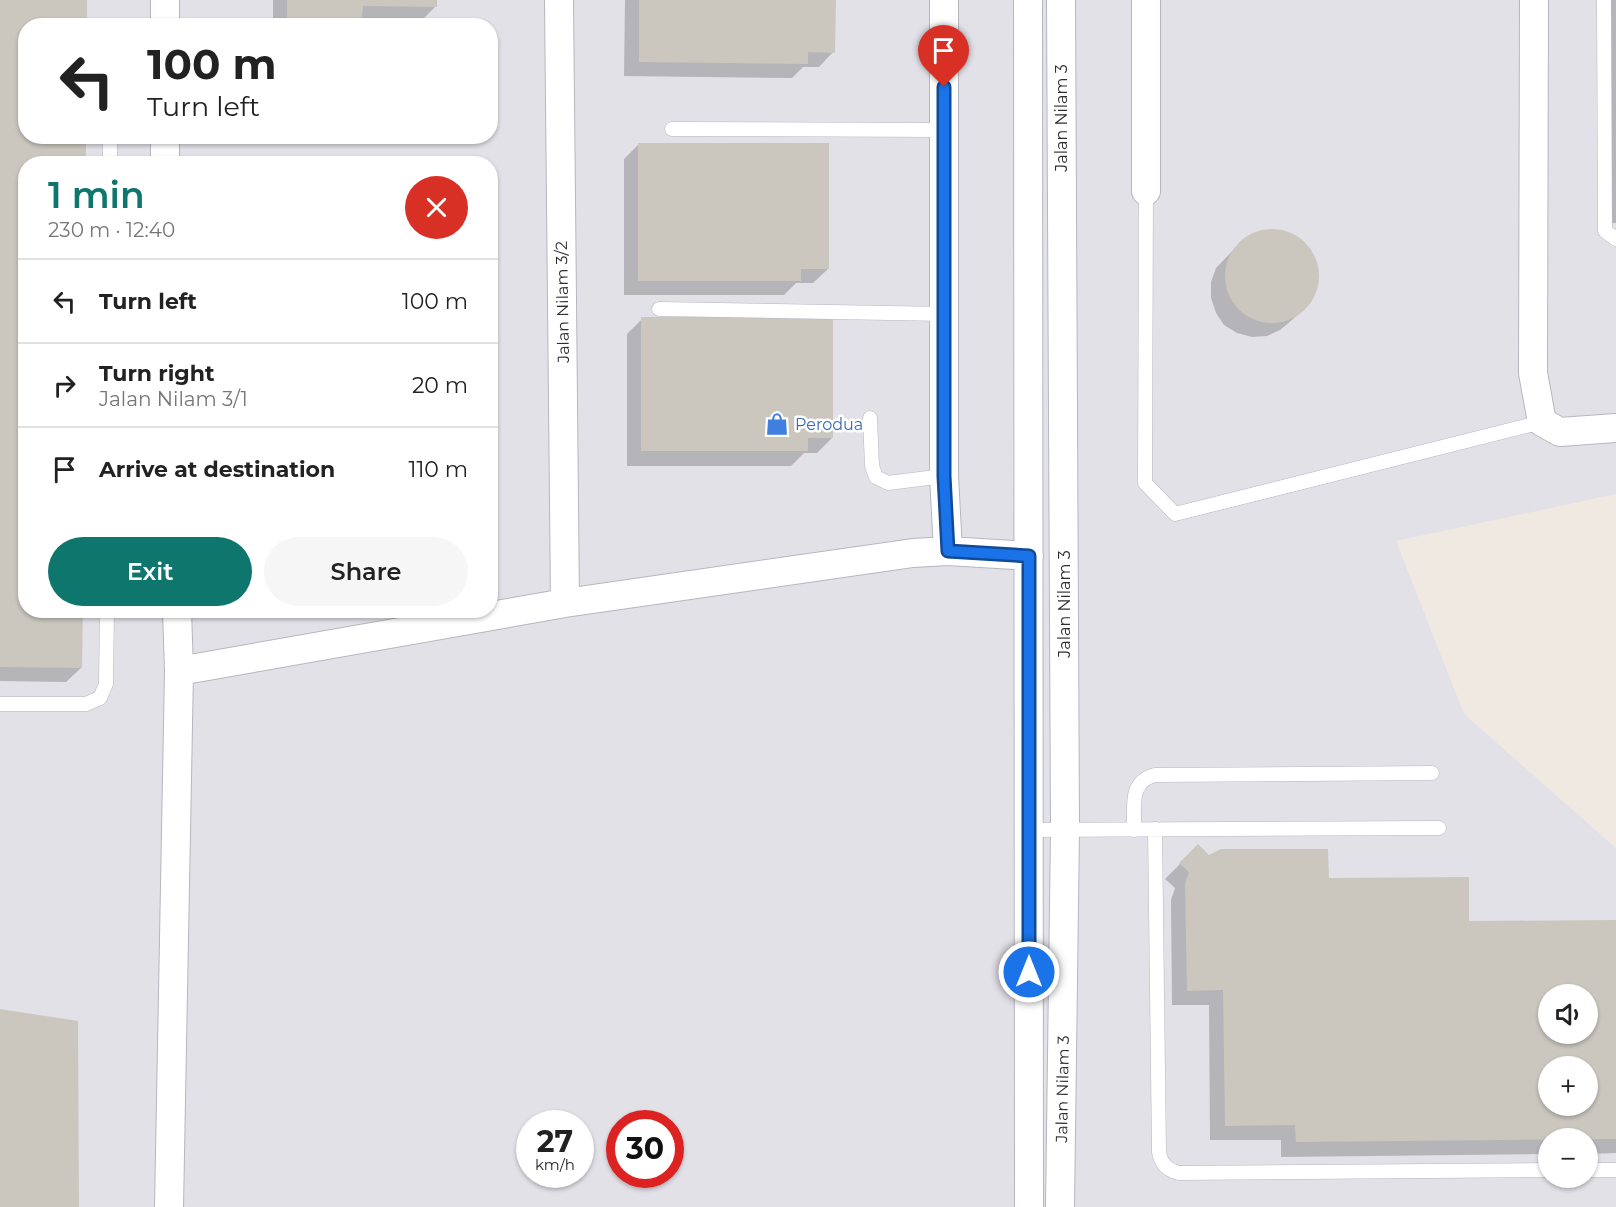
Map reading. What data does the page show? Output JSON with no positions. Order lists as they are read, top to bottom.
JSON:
{
  "streets": {
    "street": ["Jalan Nilam 3", "Jalan Nilam 3/2"]
  },
  "places": {
    "shop": ["Perodua"]
  },
  "page": {
    "turn": ["100 m", "Turn left"],
    "heading": ["1 min", "230 m · 12:40"],
    "list": [
      {
        "name": "Turn left",
        "value": "100 m"
      },
      {
        "name": "Turn right",
        "note": "Jalan Nilam 3/1",
        "value": "20 m"
      },
      {
        "name": "Arrive at destination",
        "value": "110 m"
      }
    ],
    "buttons": ["Exit", "Share"],
    "map_buttons": ["+", "−"],
    "speed": "27 km/h",
    "limit": "30"
  }
}
